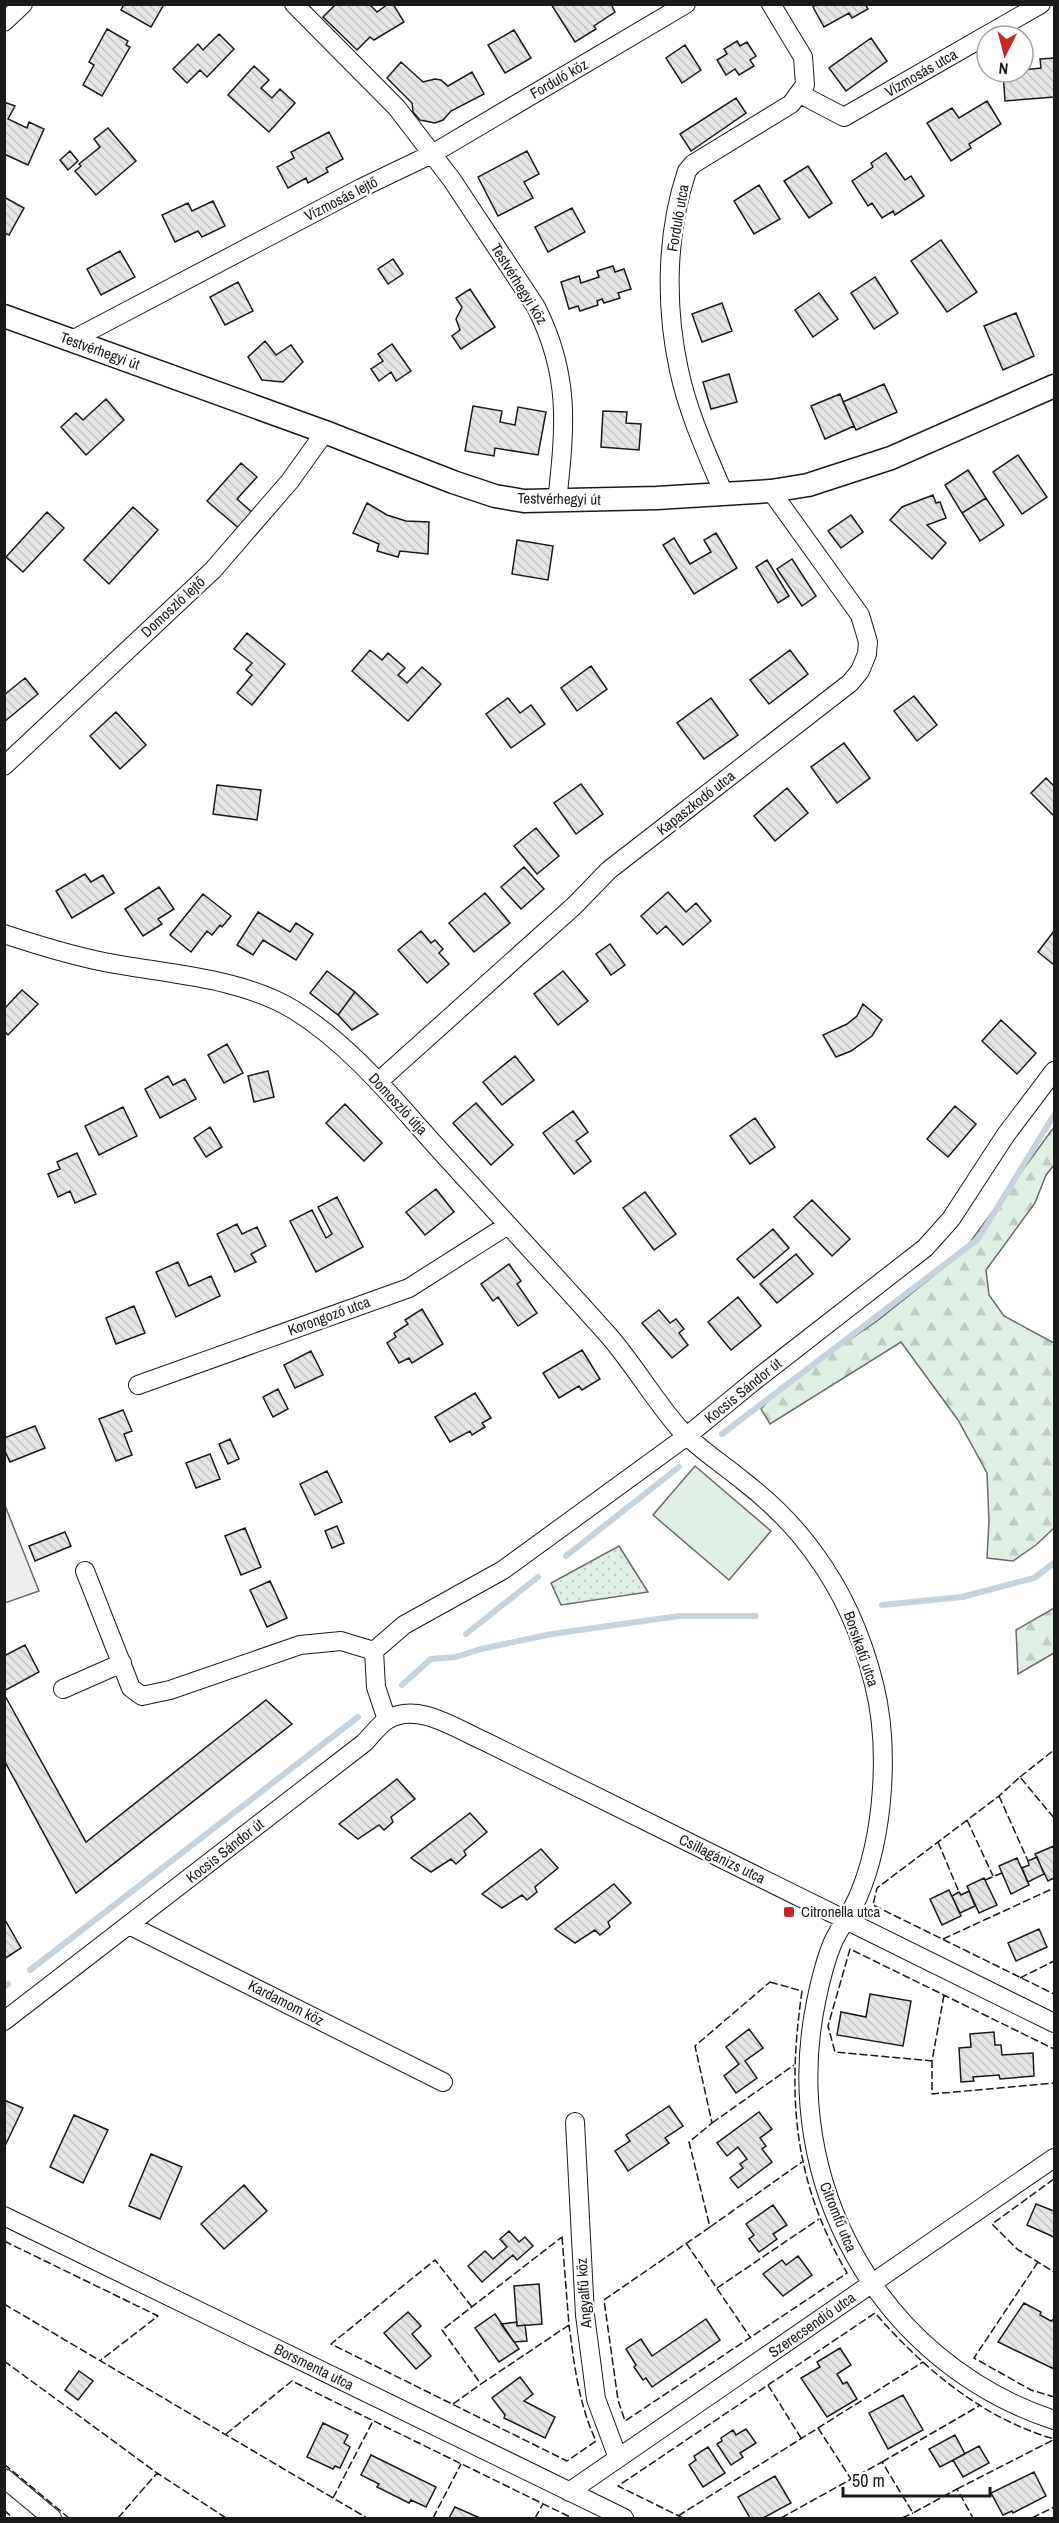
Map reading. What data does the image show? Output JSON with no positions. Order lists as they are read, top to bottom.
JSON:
{
  "streets": {
    "street": [
      "Vízmosás utca",
      "Forduló köz",
      "Vízmosás lejtő",
      "Forduló utca",
      "Testvérhegyi köz",
      "Testvérhegyi út",
      "Domoszló lejtő",
      "Kapaszkodó utca",
      "Domoszló útja",
      "Korongozó utca",
      "Kocsis Sándor út",
      "Borsikafű utca",
      "Csillagánizs utca",
      "Kardamom köz",
      "Citromfű utca",
      "Angyalfű köz",
      "Szerecsendió utca",
      "Borsmenta utca"
    ]
  },
  "crossings": [
    ["Vízmosás utca", "Forduló utca"],
    ["Forduló köz", "Vízmosás lejtő"],
    ["Forduló köz", "Testvérhegyi köz"],
    ["Vízmosás lejtő", "Testvérhegyi köz"],
    ["Vízmosás lejtő", "Testvérhegyi út"],
    ["Forduló utca", "Testvérhegyi út"],
    ["Testvérhegyi köz", "Testvérhegyi út"],
    ["Testvérhegyi út", "Domoszló lejtő"],
    ["Testvérhegyi út", "Kapaszkodó utca"],
    ["Kapaszkodó utca", "Domoszló útja"],
    ["Domoszló útja", "Korongozó utca"],
    ["Domoszló útja", "Kocsis Sándor út"],
    ["Domoszló útja", "Borsikafű utca"],
    ["Kocsis Sándor út", "Borsikafű utca"],
    ["Kocsis Sándor út", "Csillagánizs utca"],
    ["Kocsis Sándor út", "Kardamom köz"],
    ["Borsikafű utca", "Csillagánizs utca"],
    ["Borsikafű utca", "Citromfű utca"],
    ["Csillagánizs utca", "Citromfű utca"],
    ["Citromfű utca", "Szerecsendió utca"],
    ["Angyalfű köz", "Szerecsendió utca"],
    ["Szerecsendió utca", "Borsmenta utca"]
  ],
  "places": {
    "transit": ["Citronella utca"]
  },
  "scale_bar": "50 m",
  "north": "bottom"
}
